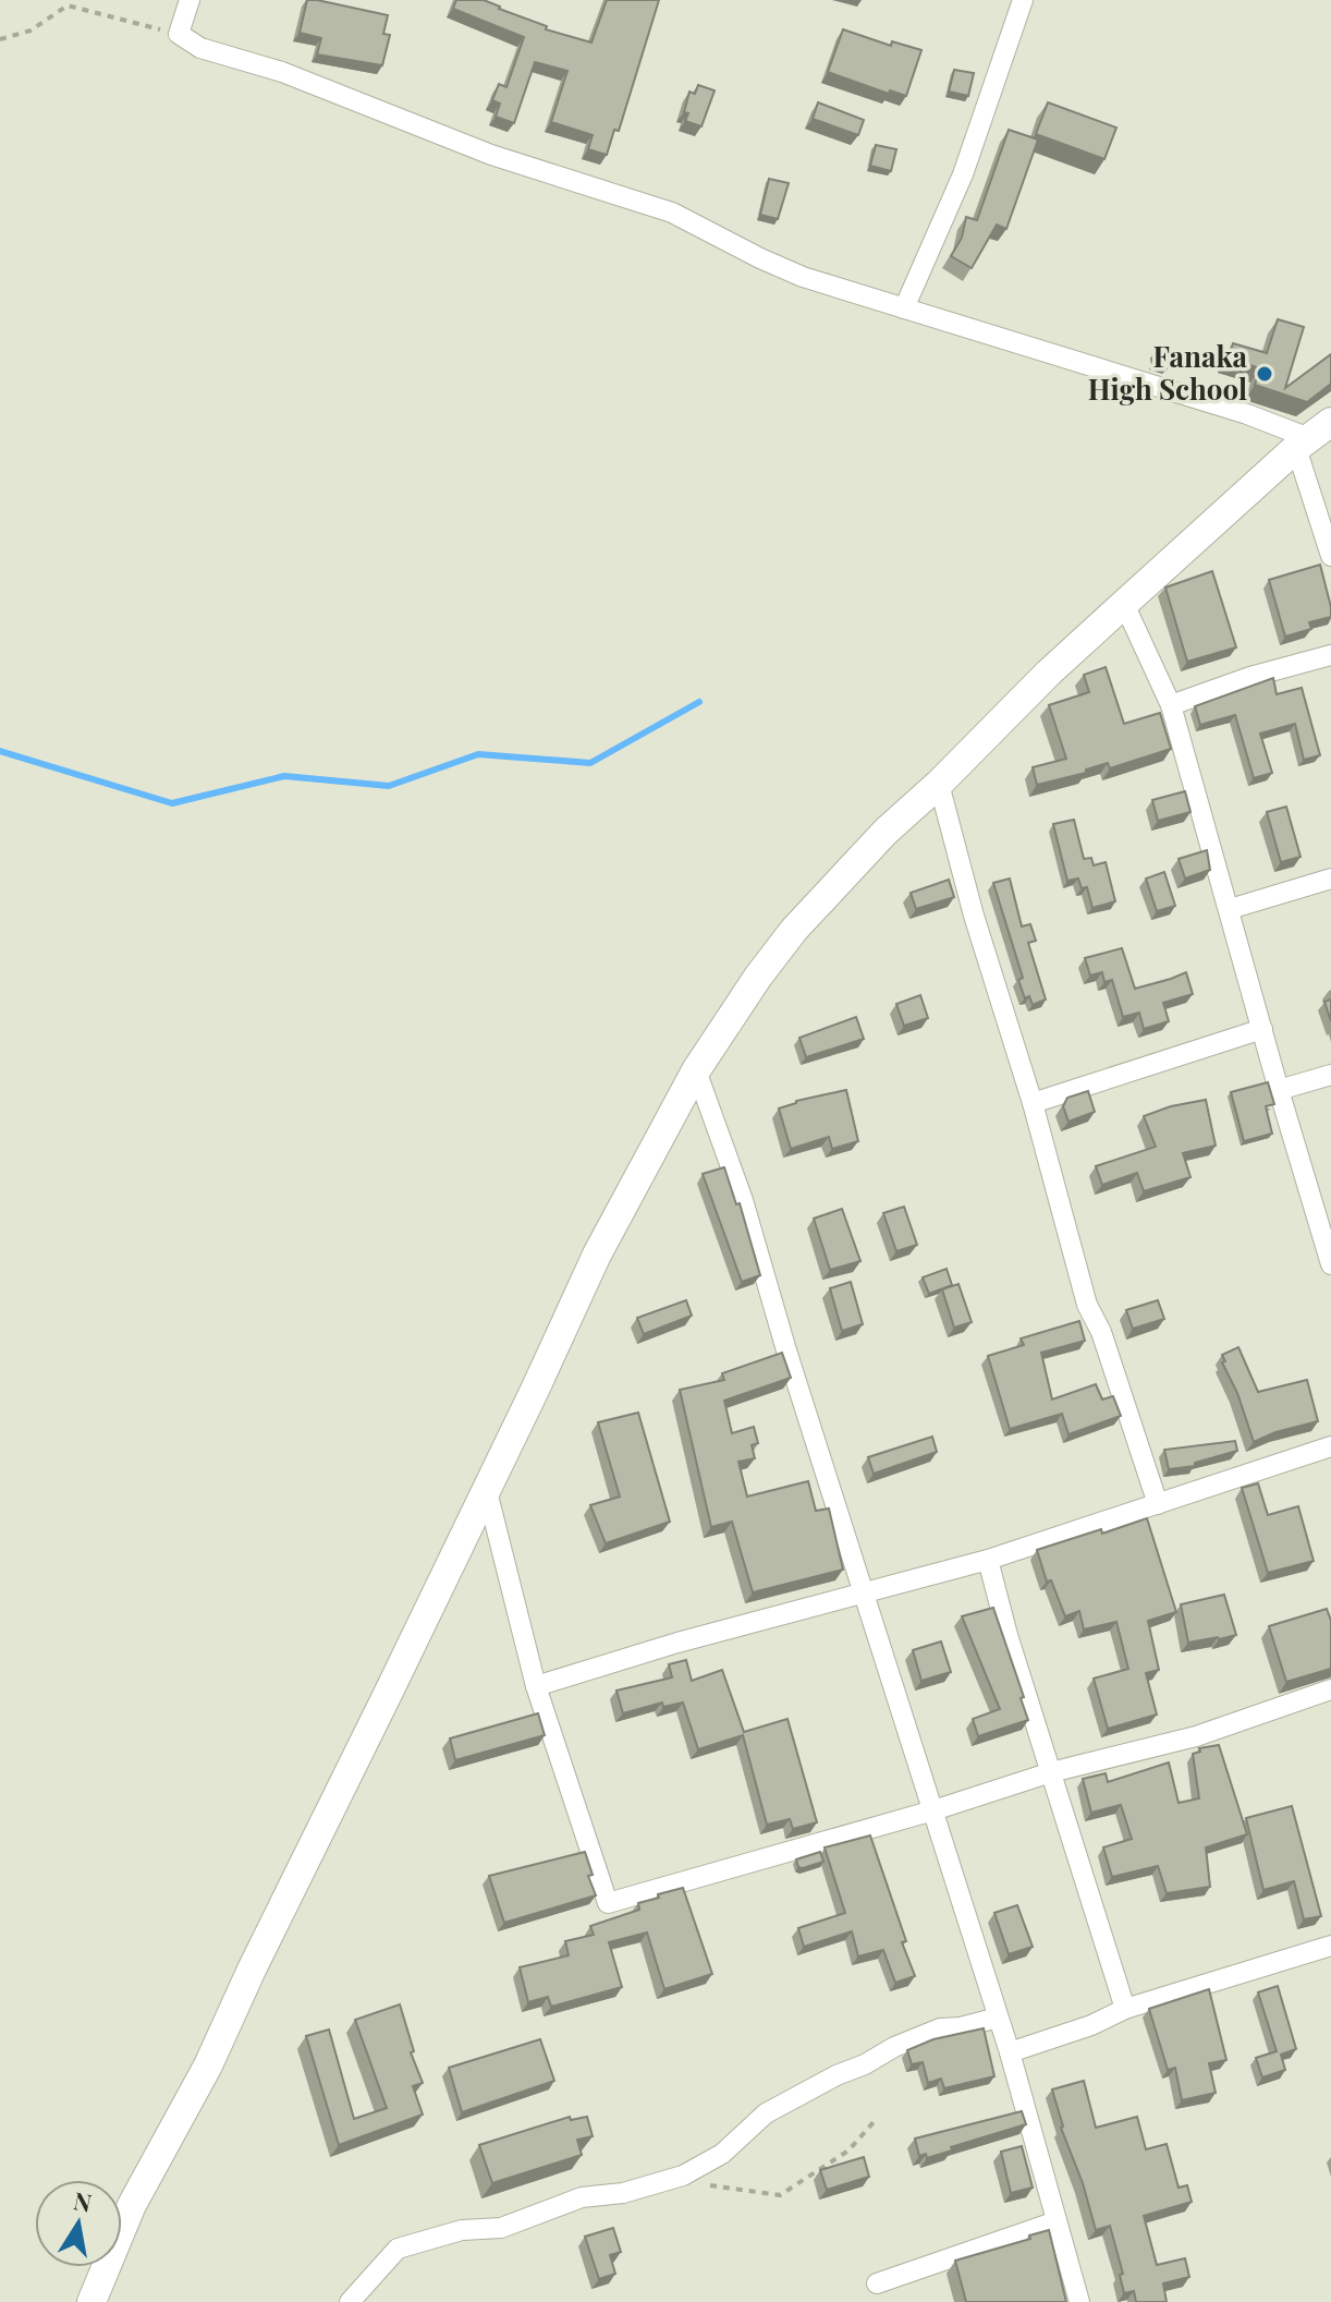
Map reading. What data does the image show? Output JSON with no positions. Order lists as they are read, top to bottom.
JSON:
{
  "places": ["Fanaka High School"],
  "north": "top"
}
